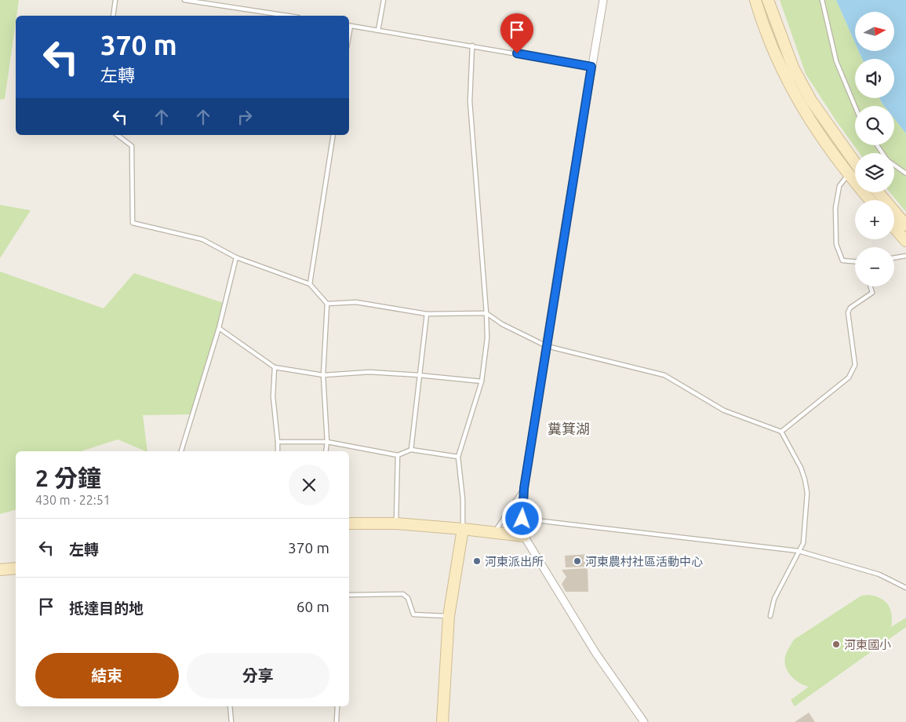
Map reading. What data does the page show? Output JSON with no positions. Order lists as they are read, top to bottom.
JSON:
{
  "districts": ["糞箕湖"],
  "places": ["河東派出所", "河東農村社區活動中心", "河東國小"],
  "north": "right",
  "page": {
    "map_buttons": ["+", "−"],
    "turn": ["370 m", "左轉"],
    "heading": ["2 分鐘", "430 m · 22:51"],
    "list": [
      {
        "name": "左轉",
        "value": "370 m"
      },
      {
        "name": "抵達目的地",
        "value": "60 m"
      }
    ],
    "buttons": ["結束", "分享"]
  }
}
